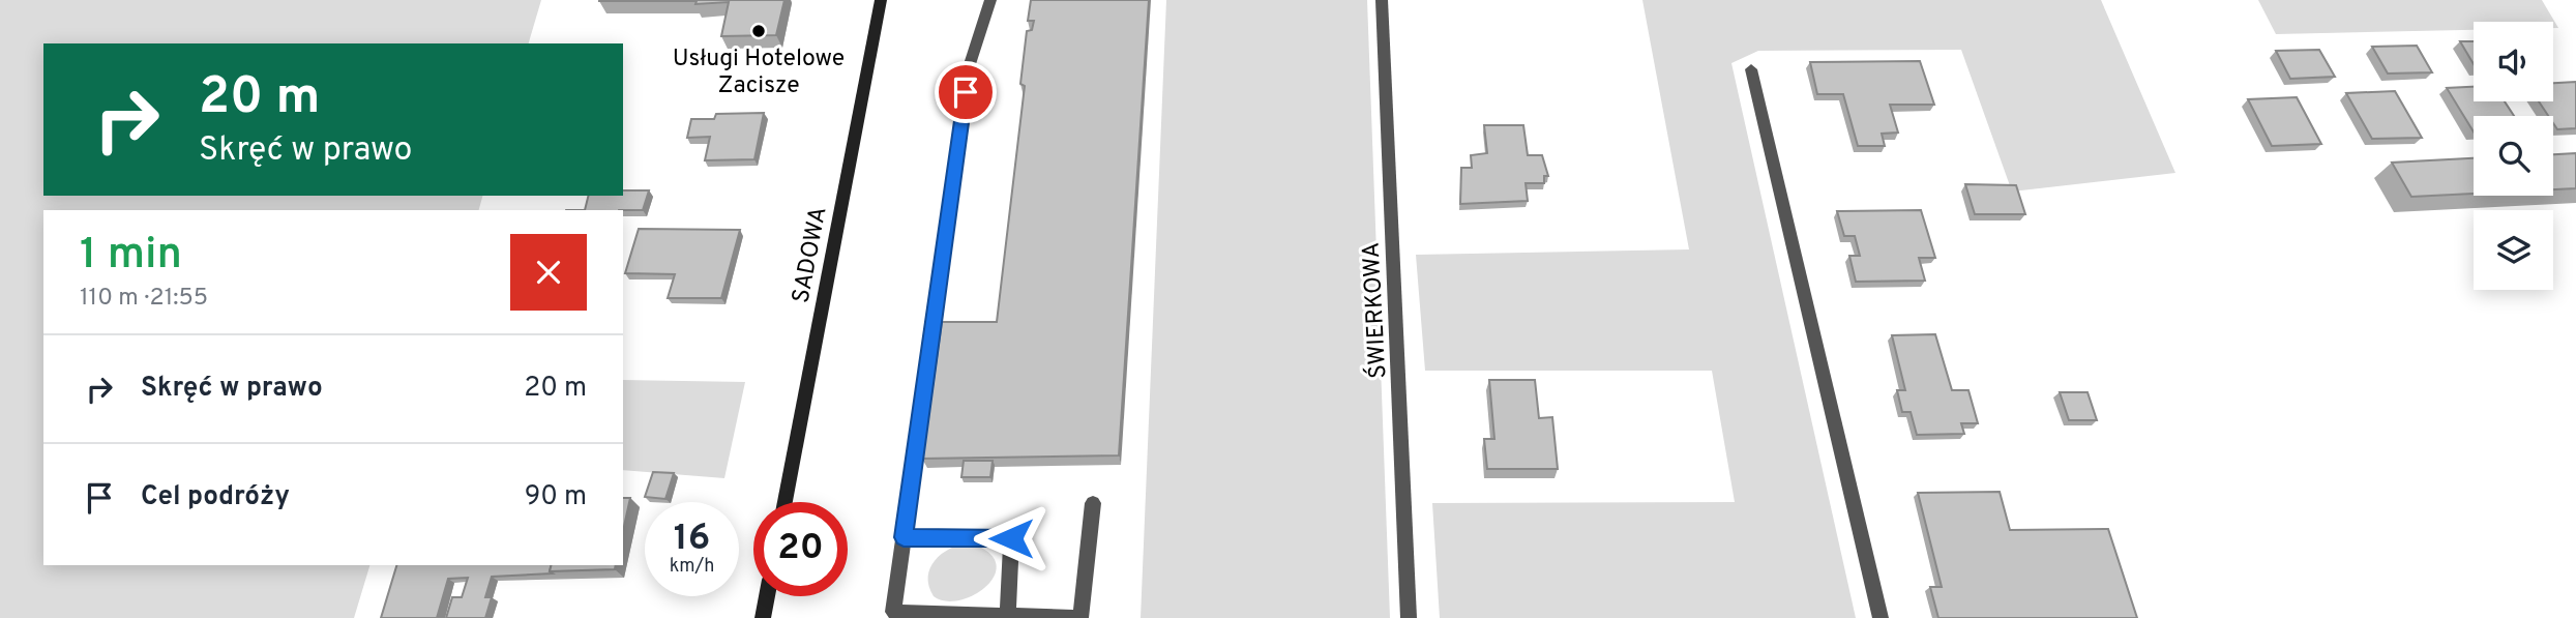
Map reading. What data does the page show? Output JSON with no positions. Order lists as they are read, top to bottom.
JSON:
{
  "streets": {
    "street": ["SADOWA", "ŚWIERKOWA"]
  },
  "places": ["Usługi Hotelowe Zacisze"],
  "page": {
    "turn": ["20 m", "Skręć w prawo"],
    "heading": ["1 min", "110 m · 21:55"],
    "list": [
      {
        "name": "Skręć w prawo",
        "value": "20 m"
      },
      {
        "name": "Cel podróży",
        "value": "90 m"
      }
    ],
    "speed": "16 km/h",
    "limit": "20"
  }
}
